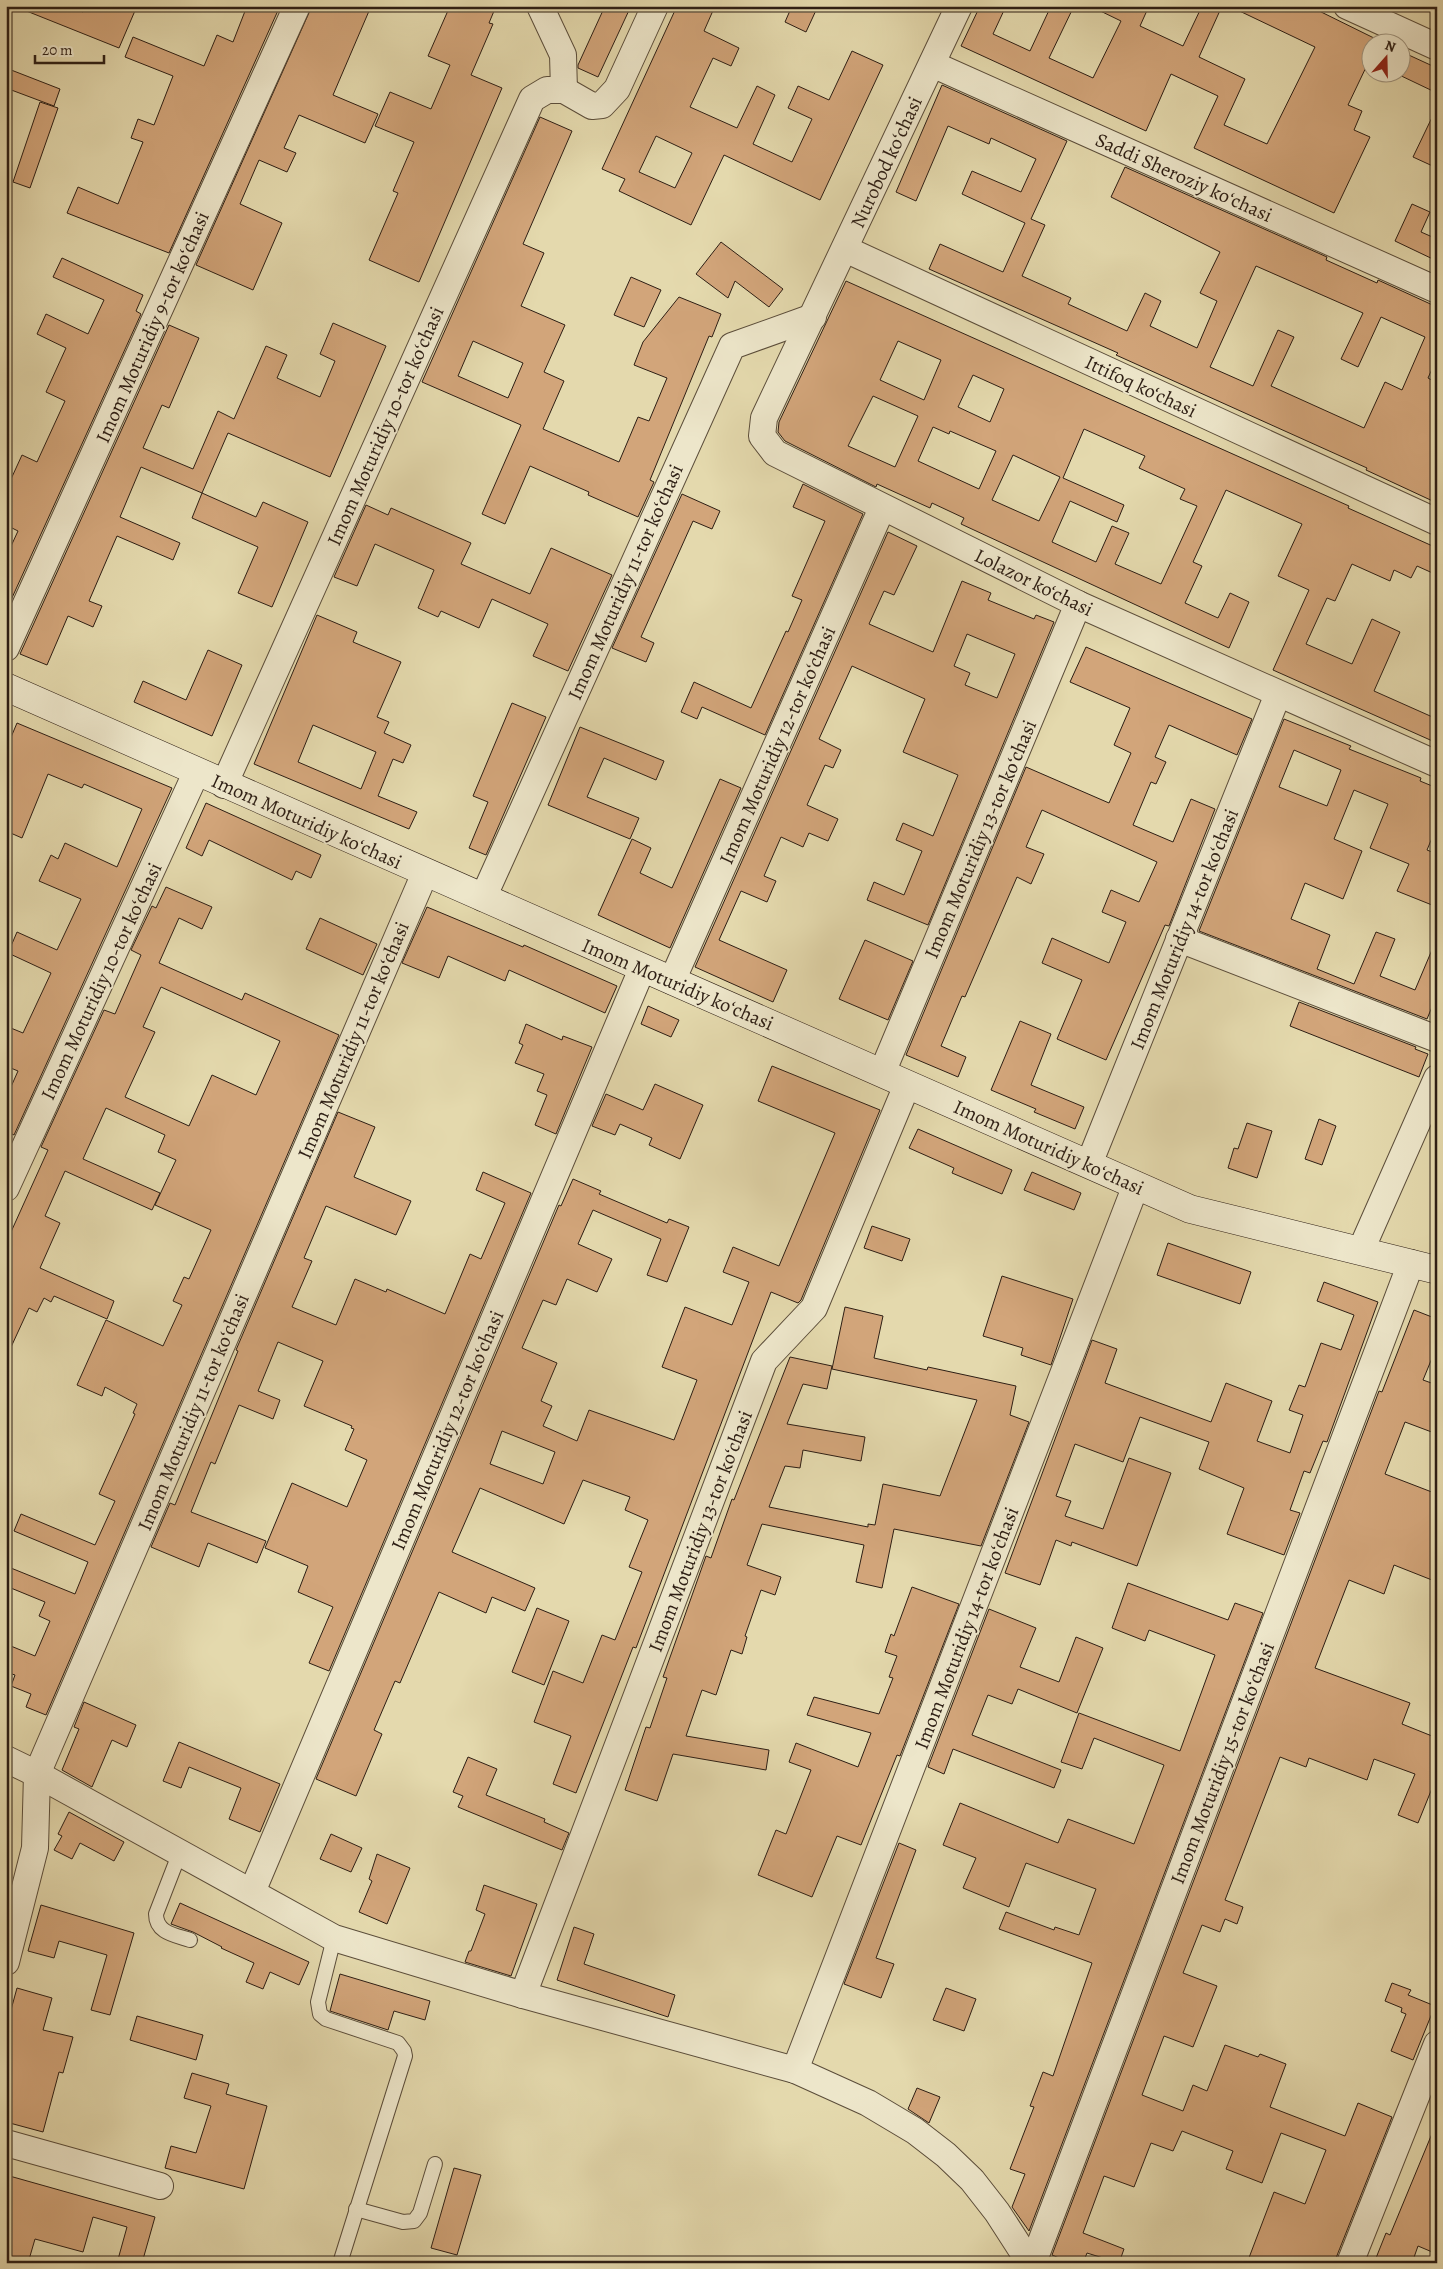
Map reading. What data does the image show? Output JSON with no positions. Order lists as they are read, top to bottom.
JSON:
{
  "streets": {
    "street": [
      "Nurobod koʻchasi",
      "Saddi Sheroziy koʻchasi",
      "Imom Moturidiy 9-tor koʻchasi",
      "Ittifoq ko‘chasi",
      "Imom Moturidiy 10-tor koʻchasi",
      "Imom Moturidiy 11-tor koʻchasi",
      "Lolazor ko‘chasi",
      "Imom Moturidiy 12-tor koʻchasi",
      "Imom Moturidiy koʻchasi",
      "Imom Moturidiy 13-tor koʻchasi",
      "Imom Moturidiy 14-tor koʻchasi",
      "Imom Moturidiy 15-tor koʻchasi"
    ]
  },
  "crossings": [
    ["Nurobod koʻchasi", "Saddi Sheroziy koʻchasi"],
    ["Nurobod koʻchasi", "Ittifoq ko‘chasi"],
    ["Nurobod koʻchasi", "Imom Moturidiy 11-tor koʻchasi"],
    ["Nurobod koʻchasi", "Lolazor ko‘chasi"],
    ["Imom Moturidiy 10-tor koʻchasi", "Imom Moturidiy koʻchasi"],
    ["Imom Moturidiy 11-tor koʻchasi", "Lolazor ko‘chasi"],
    ["Imom Moturidiy 11-tor koʻchasi", "Imom Moturidiy koʻchasi"],
    ["Lolazor ko‘chasi", "Imom Moturidiy 12-tor koʻchasi"],
    ["Lolazor ko‘chasi", "Imom Moturidiy 13-tor koʻchasi"],
    ["Lolazor ko‘chasi", "Imom Moturidiy 14-tor koʻchasi"],
    ["Imom Moturidiy 12-tor koʻchasi", "Imom Moturidiy koʻchasi"],
    ["Imom Moturidiy koʻchasi", "Imom Moturidiy 13-tor koʻchasi"],
    ["Imom Moturidiy koʻchasi", "Imom Moturidiy 14-tor koʻchasi"],
    ["Imom Moturidiy koʻchasi", "Imom Moturidiy 15-tor koʻchasi"]
  ],
  "scale_bar": "20 m",
  "north": "top"
}
